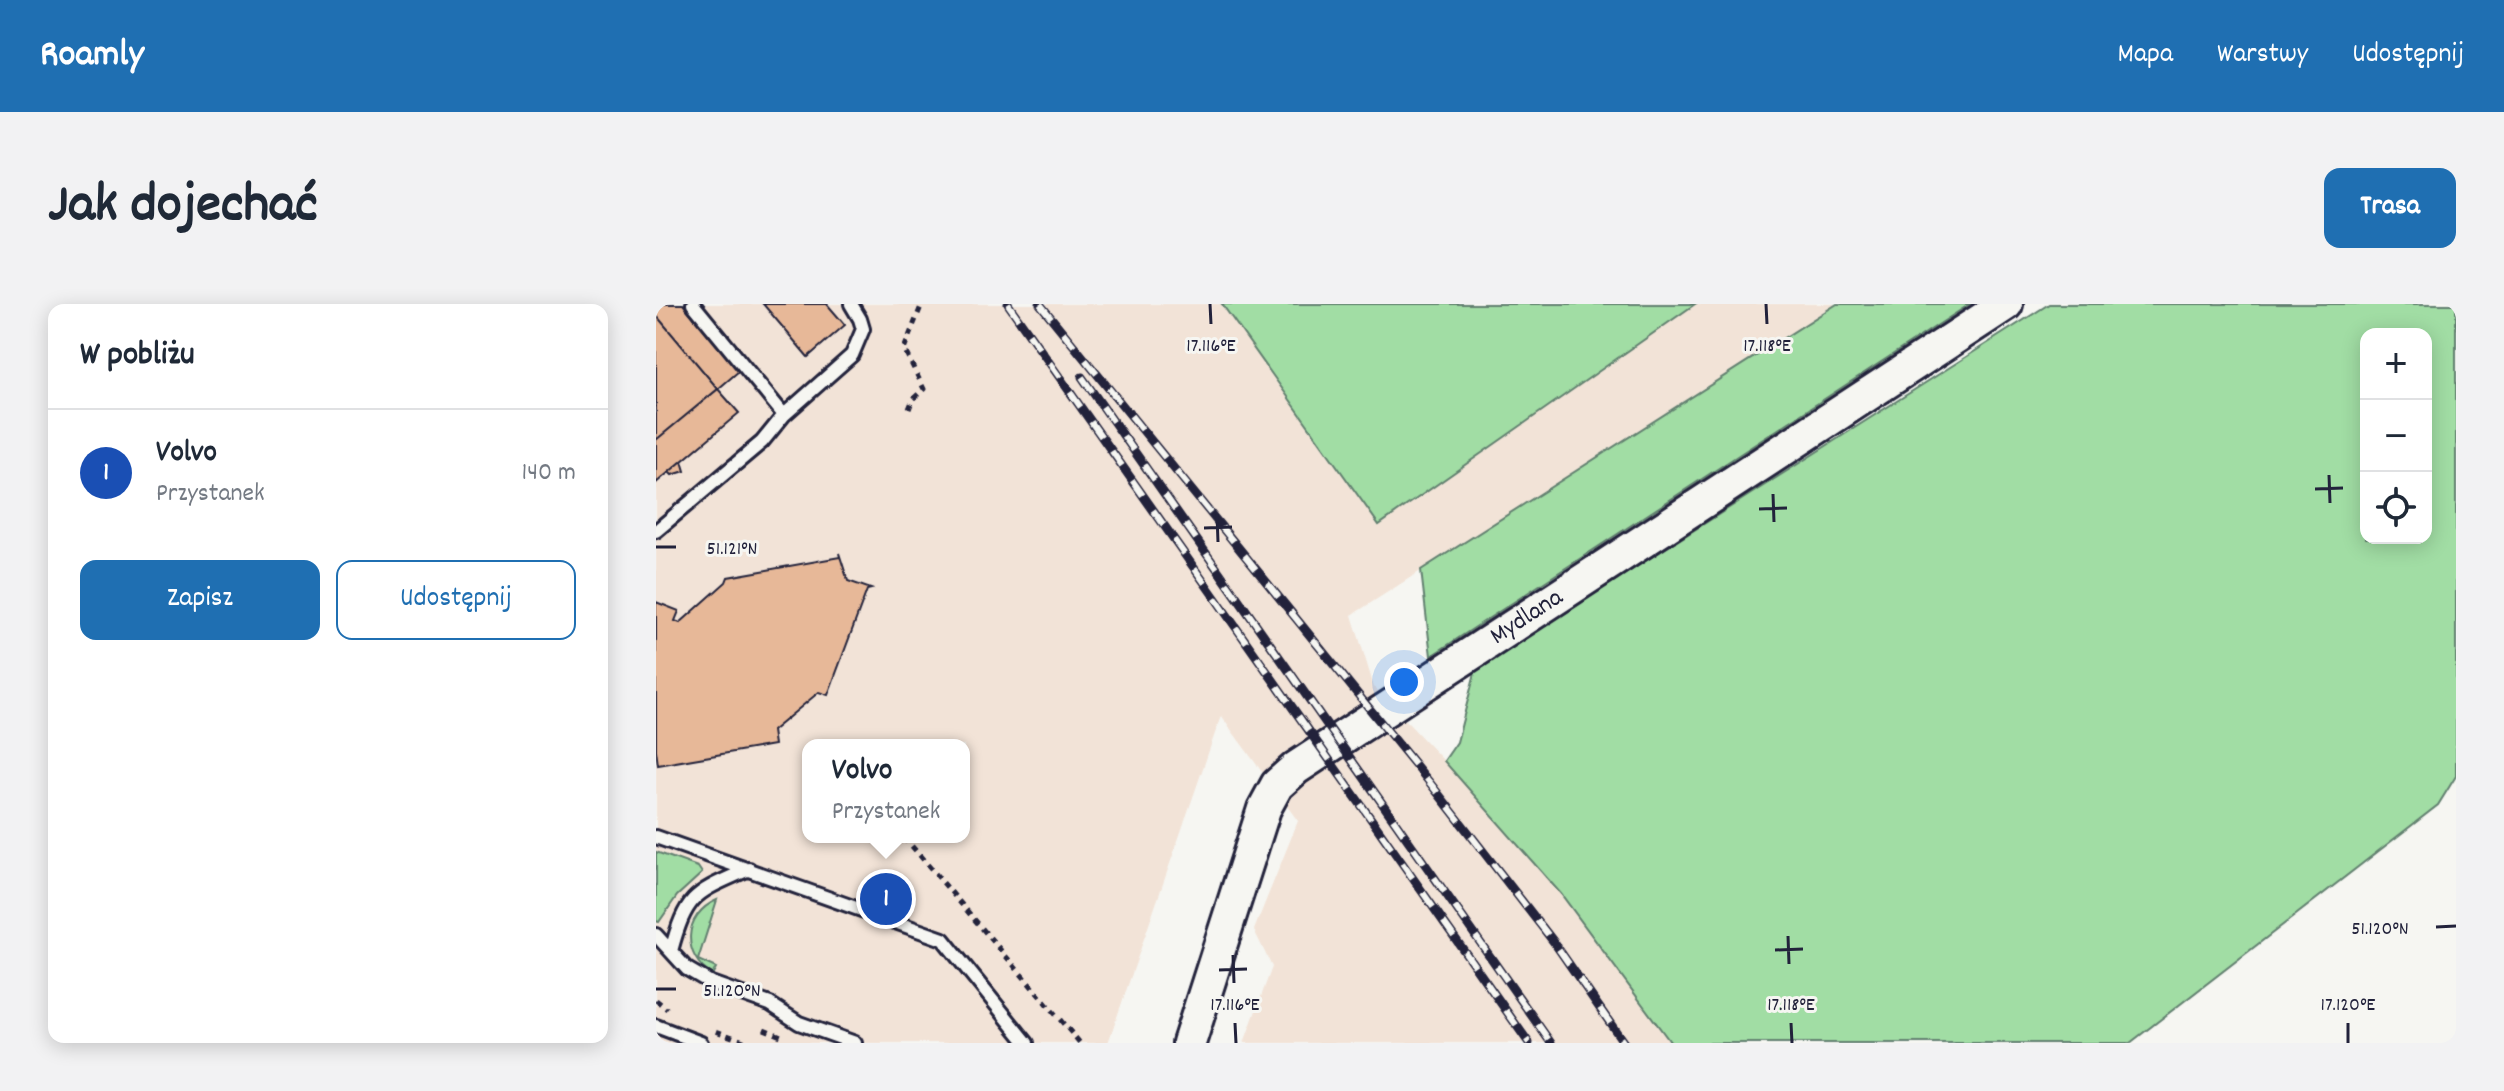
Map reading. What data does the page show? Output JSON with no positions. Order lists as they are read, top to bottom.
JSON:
{
  "streets": {
    "street": ["Mydlana"]
  },
  "page": {
    "header": "Roamly",
    "nav": ["Mapa", "Warstwy", "Udostępnij"],
    "title": "Jak dojechać",
    "buttons": [
      "Trasa",
      ["Zapisz", "Udostępnij"]
    ],
    "heading": "W pobliżu",
    "map_buttons": ["+", "−"],
    "list": [
      {
        "mark": "1",
        "name": "Volvo",
        "note": "Przystanek",
        "value": "140 m"
      }
    ],
    "popup": ["Volvo", "Przystanek"],
    "pins": "1"
  },
  "coordinates": [
    "17.116°E",
    "17.118°E",
    "51.121°N",
    "51.120°N",
    "17.120°E"
  ]
}
